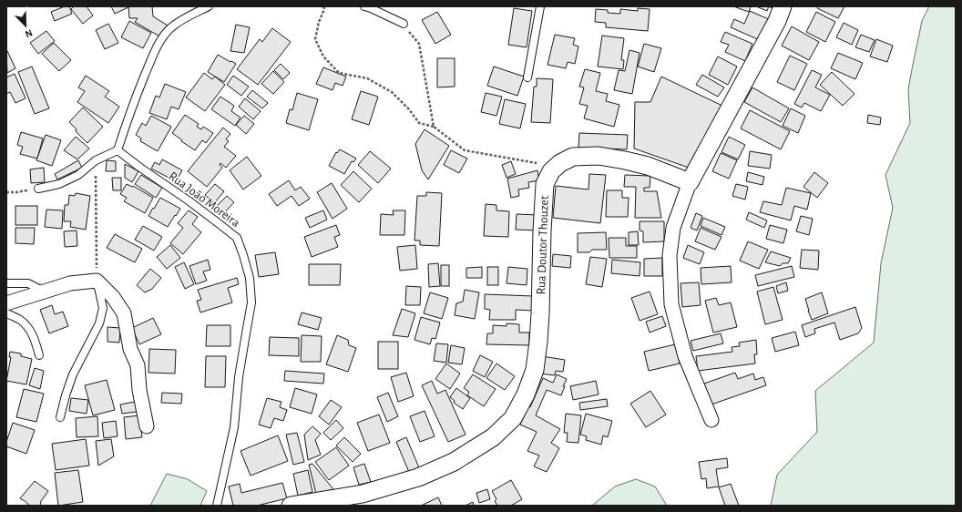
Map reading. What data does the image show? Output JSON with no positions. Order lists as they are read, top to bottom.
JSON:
{
  "streets": {
    "street": ["Rua Doutor Thouzet"],
    "lane": ["Rua João Moreira"]
  },
  "north": "bottom right"
}
